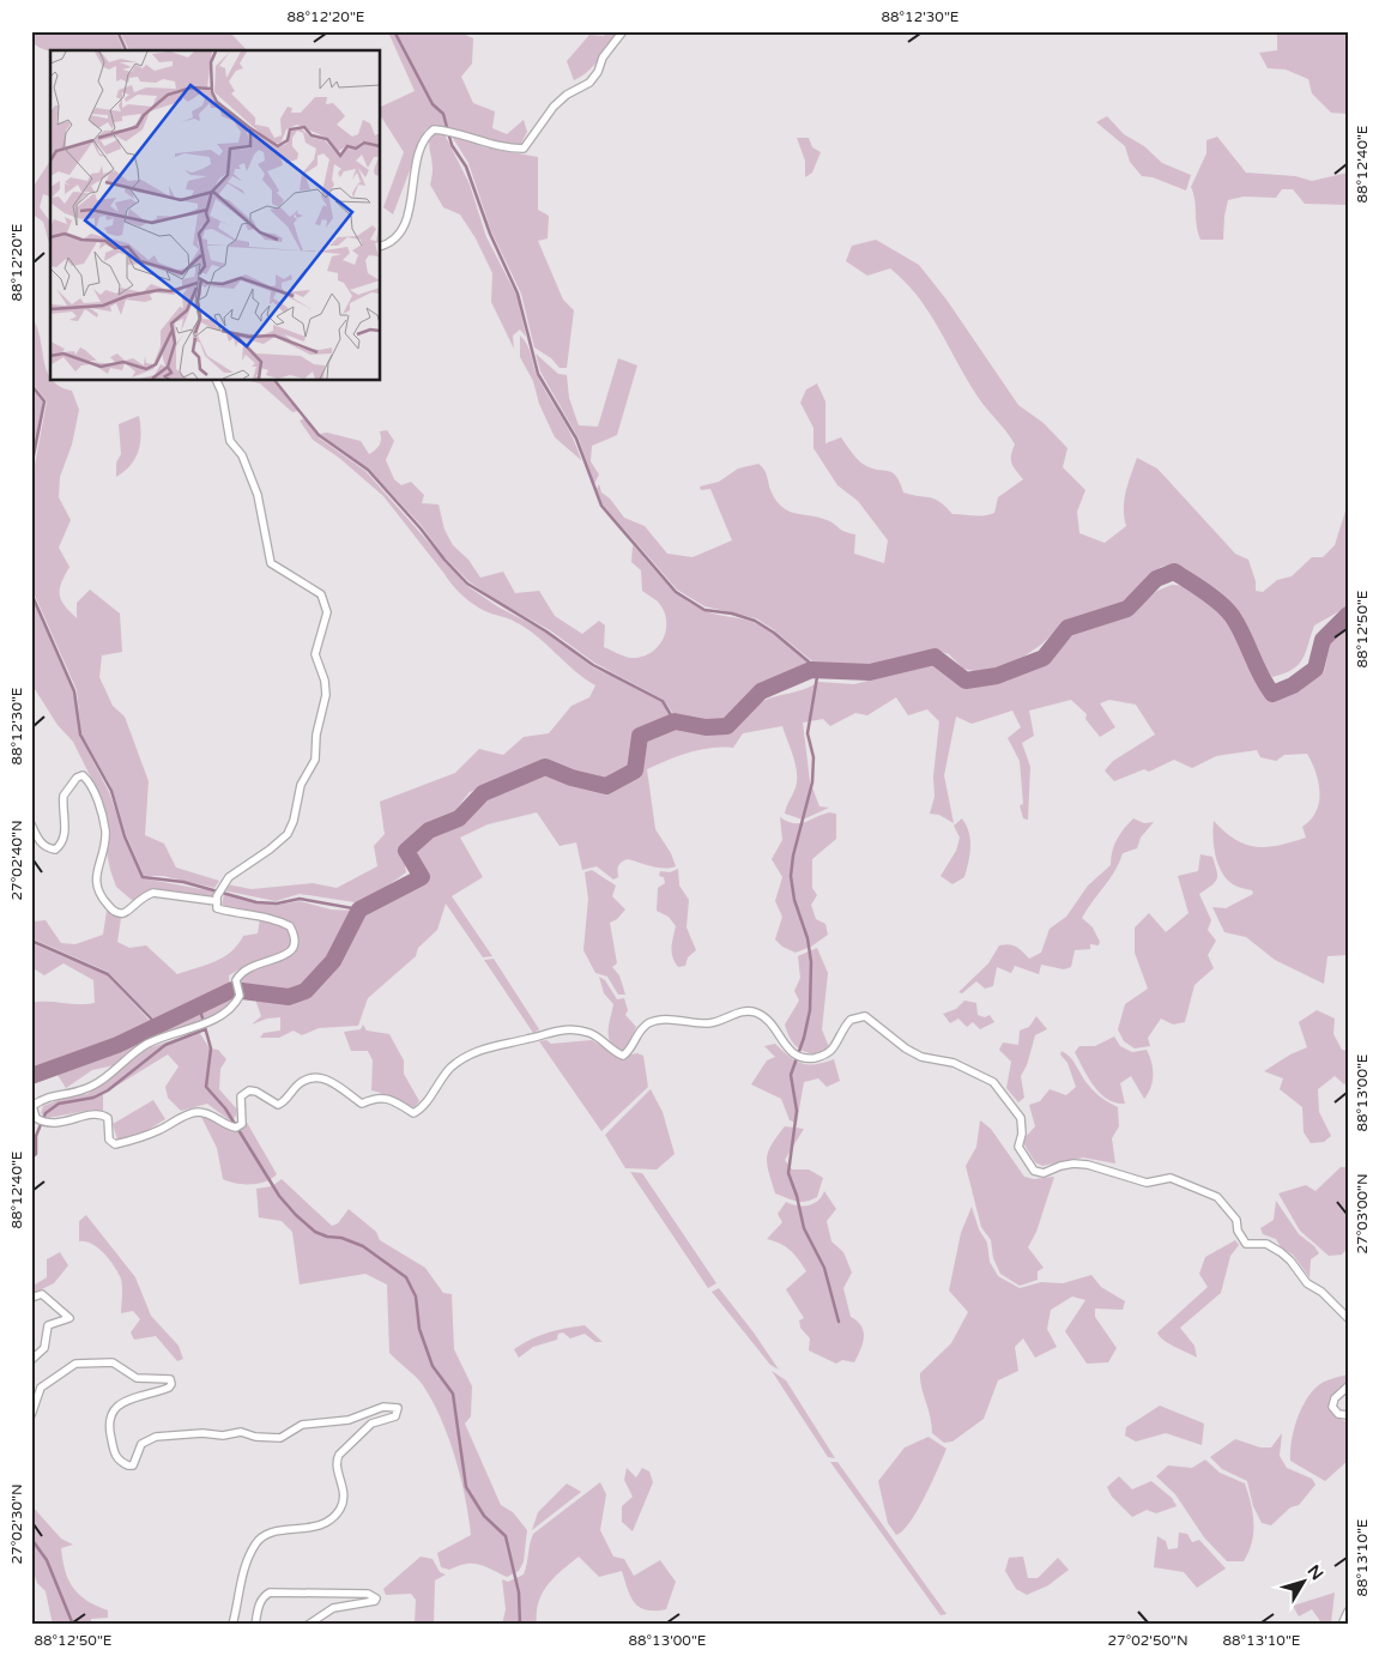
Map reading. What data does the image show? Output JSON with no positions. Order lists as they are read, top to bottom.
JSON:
{
  "north": "top right",
  "coordinates": [
    "88°12'20\"E",
    "88°12'30\"E",
    "88°12'40\"E",
    "88°12'50\"E",
    "27°02'40\"N",
    "88°13'00\"E",
    "27°03'00\"N",
    "27°02'30\"N",
    "88°13'10\"E",
    "27°02'50\"N"
  ]
}
